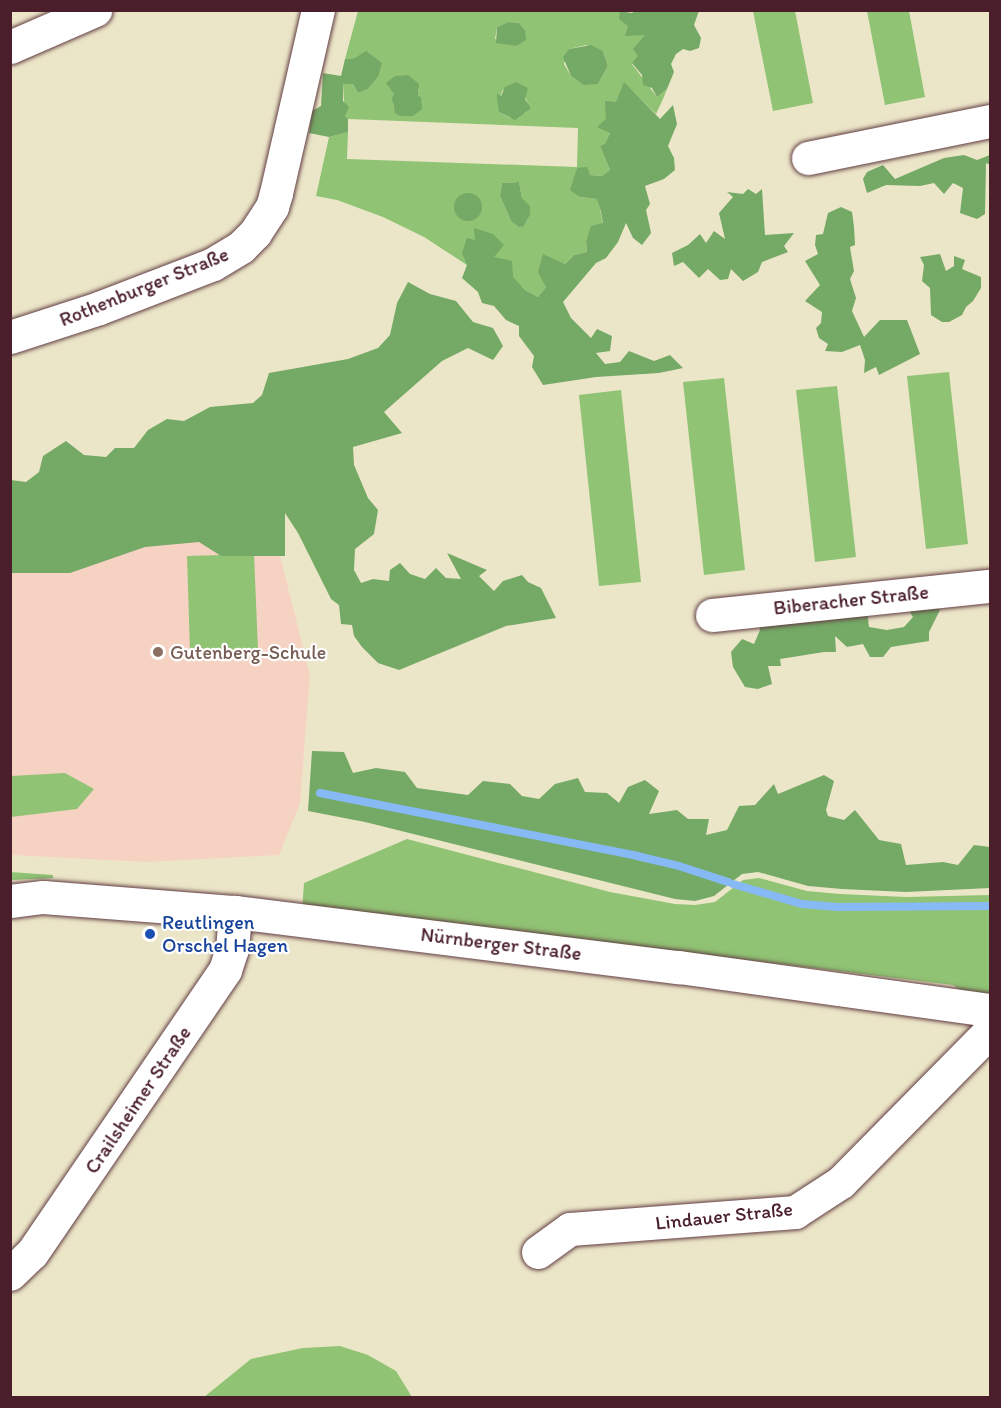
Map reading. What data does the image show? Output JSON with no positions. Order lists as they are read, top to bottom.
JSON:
{
  "streets": {
    "street": [
      "Rothenburger Straße",
      "Biberacher Straße",
      "Nürnberger Straße",
      "Crailsheimer Straße",
      "Lindauer Straße"
    ]
  },
  "crossings": [
    ["Nürnberger Straße", "Crailsheimer Straße"]
  ],
  "places": ["Gutenberg-Schule", "Reutlingen Orschel Hagen"]
}
